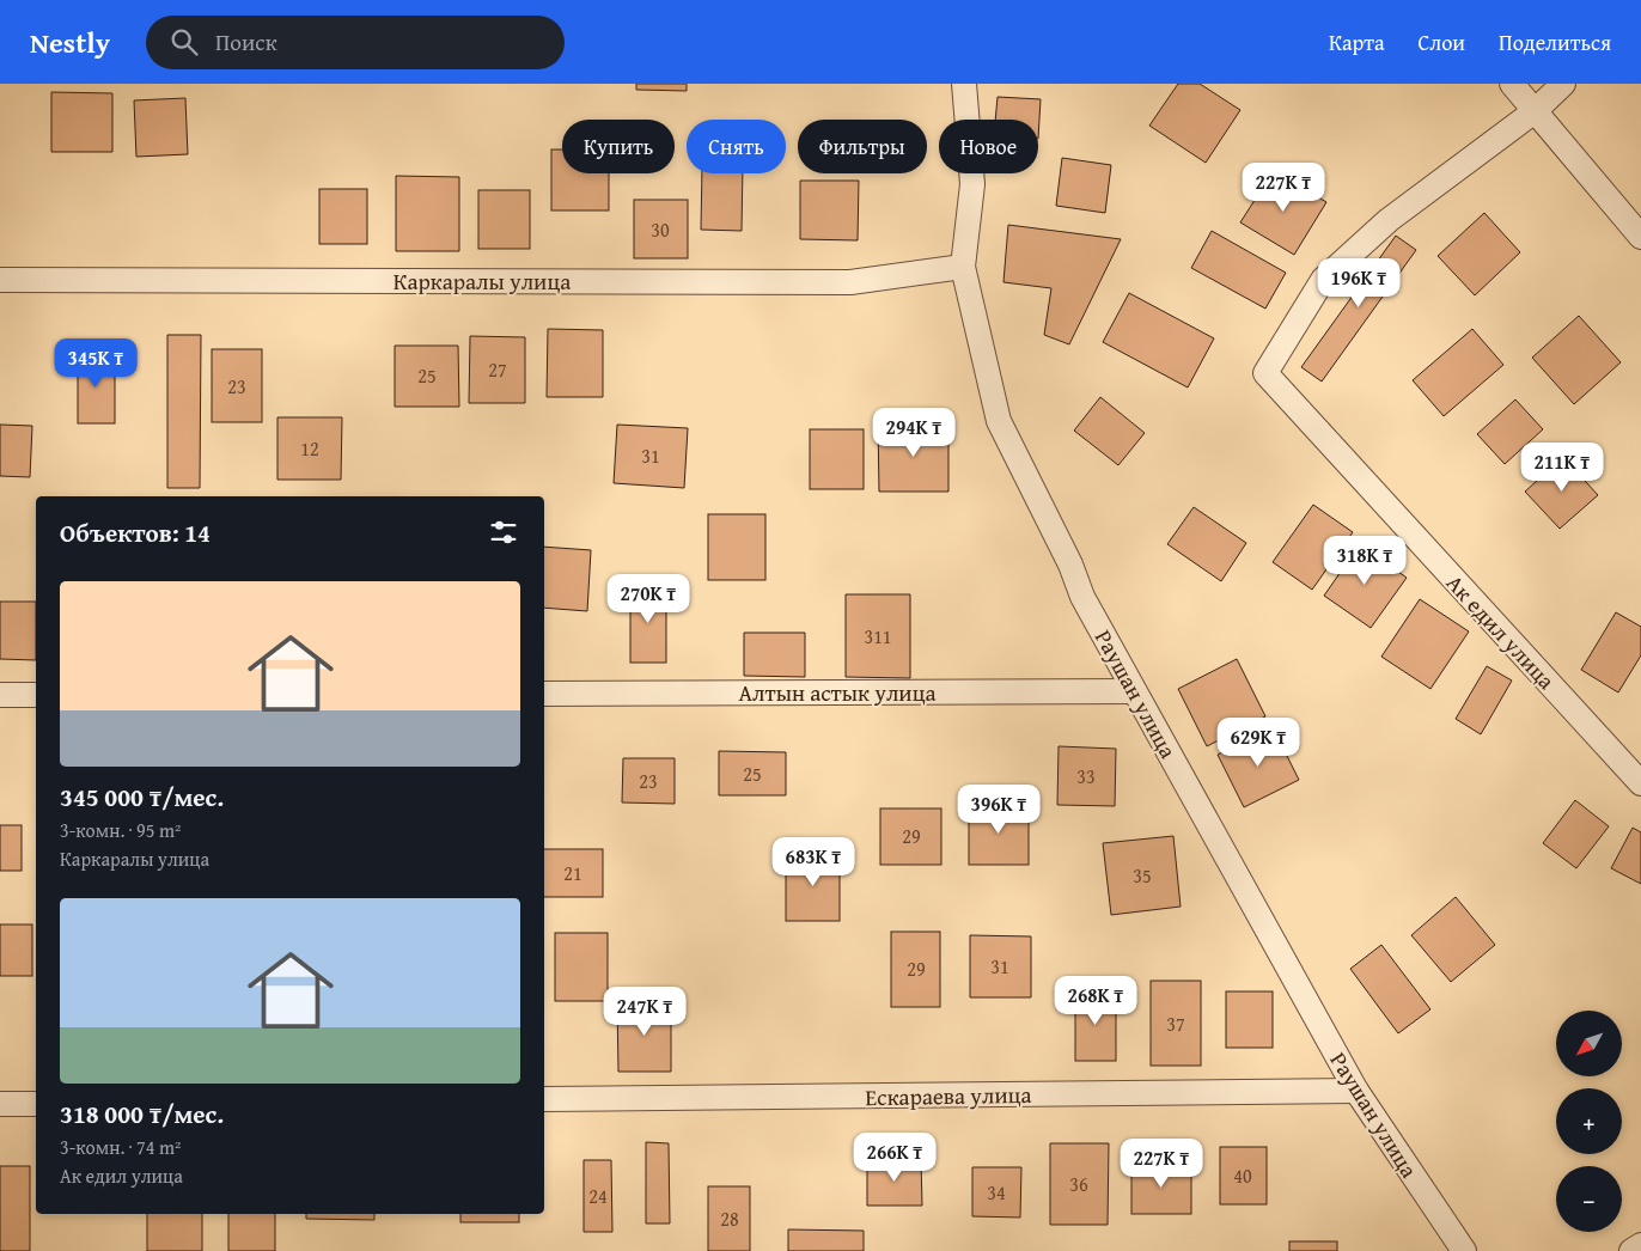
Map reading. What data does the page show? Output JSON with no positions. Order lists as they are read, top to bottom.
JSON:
{
  "streets": {
    "street": [
      "Каркаралы улица",
      "Ак едил улица",
      "Алтын астык улица",
      "Раушан улица",
      "Ескараева улица"
    ]
  },
  "crossings": [
    ["Каркаралы улица", "Раушан улица"],
    ["Алтын астык улица", "Раушан улица"],
    ["Раушан улица", "Ескараева улица"]
  ],
  "house_numbers": [
    "30",
    "27",
    "25",
    "23",
    "12",
    "31",
    "311",
    "25",
    "33",
    "23",
    "29",
    "21",
    "35",
    "31",
    "29",
    "37",
    "40",
    "36",
    "34",
    "24",
    "28"
  ],
  "north": "bottom left",
  "page": {
    "header": "Nestly",
    "search": "Поиск",
    "nav": ["Карта", "Слои", "Поделиться"],
    "chip": [
      "Купить",
      "Снять",
      "Фильтры",
      "Новое"
    ],
    "price": [
      "227K ₸",
      "196K ₸",
      "345K ₸",
      "294K ₸",
      "211K ₸",
      "318K ₸",
      "270K ₸",
      "629K ₸",
      "396K ₸",
      "683K ₸",
      "268K ₸",
      "247K ₸",
      "266K ₸",
      "227K ₸"
    ],
    "heading": "Объектов: 14",
    "list": [
      {
        "name": "345 000 ₸/мес.",
        "note": "3-комн. · 95 m² · Каркаралы улица"
      },
      {
        "name": "318 000 ₸/мес.",
        "note": "3-комн. · 74 m² · Ак едил улица"
      }
    ],
    "map_buttons": ["+", "−"]
  }
}
